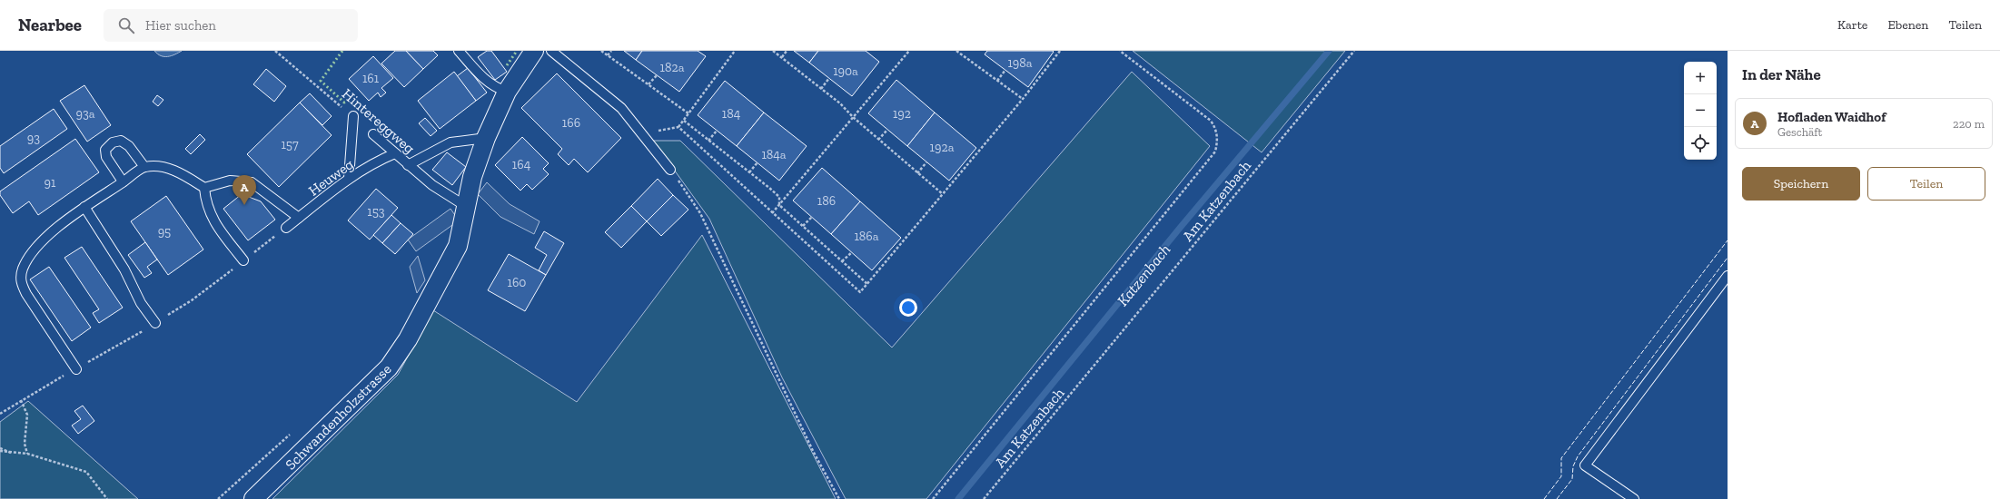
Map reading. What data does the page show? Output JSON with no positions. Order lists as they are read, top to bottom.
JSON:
{
  "streets": {
    "street": ["Schwandenholzstrasse"],
    "lane": ["Hintereggweg", "Heuweg"],
    "path": ["Am Katzenbach"]
  },
  "crossings": [
    ["Hintereggweg", "Heuweg"],
    ["Hintereggweg", "Schwandenholzstrasse"]
  ],
  "water": ["Katzenbach"],
  "house_numbers": [
    "198a",
    "182a",
    "190a",
    "161",
    "93a",
    "184",
    "192",
    "166",
    "93",
    "157",
    "192a",
    "184a",
    "164",
    "91",
    "186",
    "153",
    "95",
    "186a",
    "160"
  ],
  "page": {
    "header": "Nearbee",
    "search": "Hier suchen",
    "nav": ["Karte", "Ebenen", "Teilen"],
    "heading": "In der Nähe",
    "map_buttons": ["+", "−"],
    "list": [
      {
        "mark": "A",
        "name": "Hofladen Waidhof",
        "note": "Geschäft",
        "value": "220 m"
      }
    ],
    "buttons": ["Speichern", "Teilen"],
    "pins": "A"
  }
}
